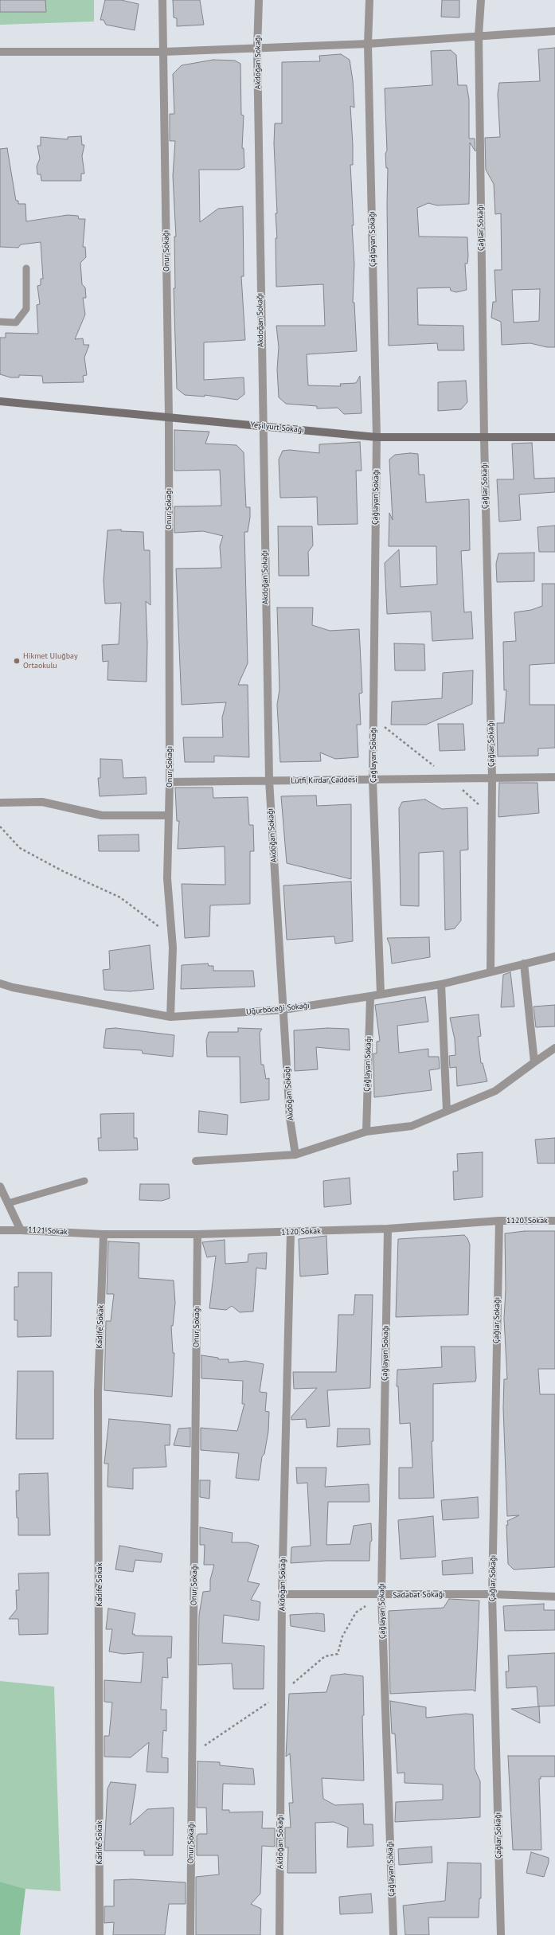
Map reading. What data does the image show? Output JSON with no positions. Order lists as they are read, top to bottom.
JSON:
{
  "streets": {
    "main road": ["Yeşilyurt Sokağı"],
    "street": [
      "Akdoğan Sokağı",
      "Çağlar Sokağı",
      "Çağlayan Sokağı",
      "Onur Sokağı",
      "Lütfi Kırdar Caddesi",
      "Uğurböceği Sokağı",
      "1120. Sokak",
      "1121 Sokak",
      "1120 Sokak",
      "Kadife Sokak",
      "Sadabat Sokağı"
    ]
  },
  "crossings": [
    ["Akdoğan Sokağı", "Yeşilyurt Sokağı"],
    ["Akdoğan Sokağı", "Lütfi Kırdar Caddesi"],
    ["Akdoğan Sokağı", "Uğurböceği Sokağı"],
    ["Akdoğan Sokağı", "1120 Sokak"],
    ["Akdoğan Sokağı", "Sadabat Sokağı"],
    ["Çağlar Sokağı", "Yeşilyurt Sokağı"],
    ["Çağlar Sokağı", "Lütfi Kırdar Caddesi"],
    ["Çağlar Sokağı", "Uğurböceği Sokağı"],
    ["Çağlar Sokağı", "1120. Sokak"],
    ["Çağlar Sokağı", "1120 Sokak"],
    ["Çağlar Sokağı", "Sadabat Sokağı"],
    ["Çağlayan Sokağı", "Yeşilyurt Sokağı"],
    ["Çağlayan Sokağı", "Lütfi Kırdar Caddesi"],
    ["Çağlayan Sokağı", "Uğurböceği Sokağı"],
    ["Çağlayan Sokağı", "1120 Sokak"],
    ["Çağlayan Sokağı", "Sadabat Sokağı"],
    ["Onur Sokağı", "Yeşilyurt Sokağı"],
    ["Onur Sokağı", "Lütfi Kırdar Caddesi"],
    ["Onur Sokağı", "Uğurböceği Sokağı"],
    ["Onur Sokağı", "1120 Sokak"],
    ["1120. Sokak", "1120 Sokak"],
    ["1121 Sokak", "1120 Sokak"],
    ["1121 Sokak", "Kadife Sokak"],
    ["1120 Sokak", "Kadife Sokak"]
  ],
  "places": ["Hikmet Uluğbay Ortaokulu"]
}
